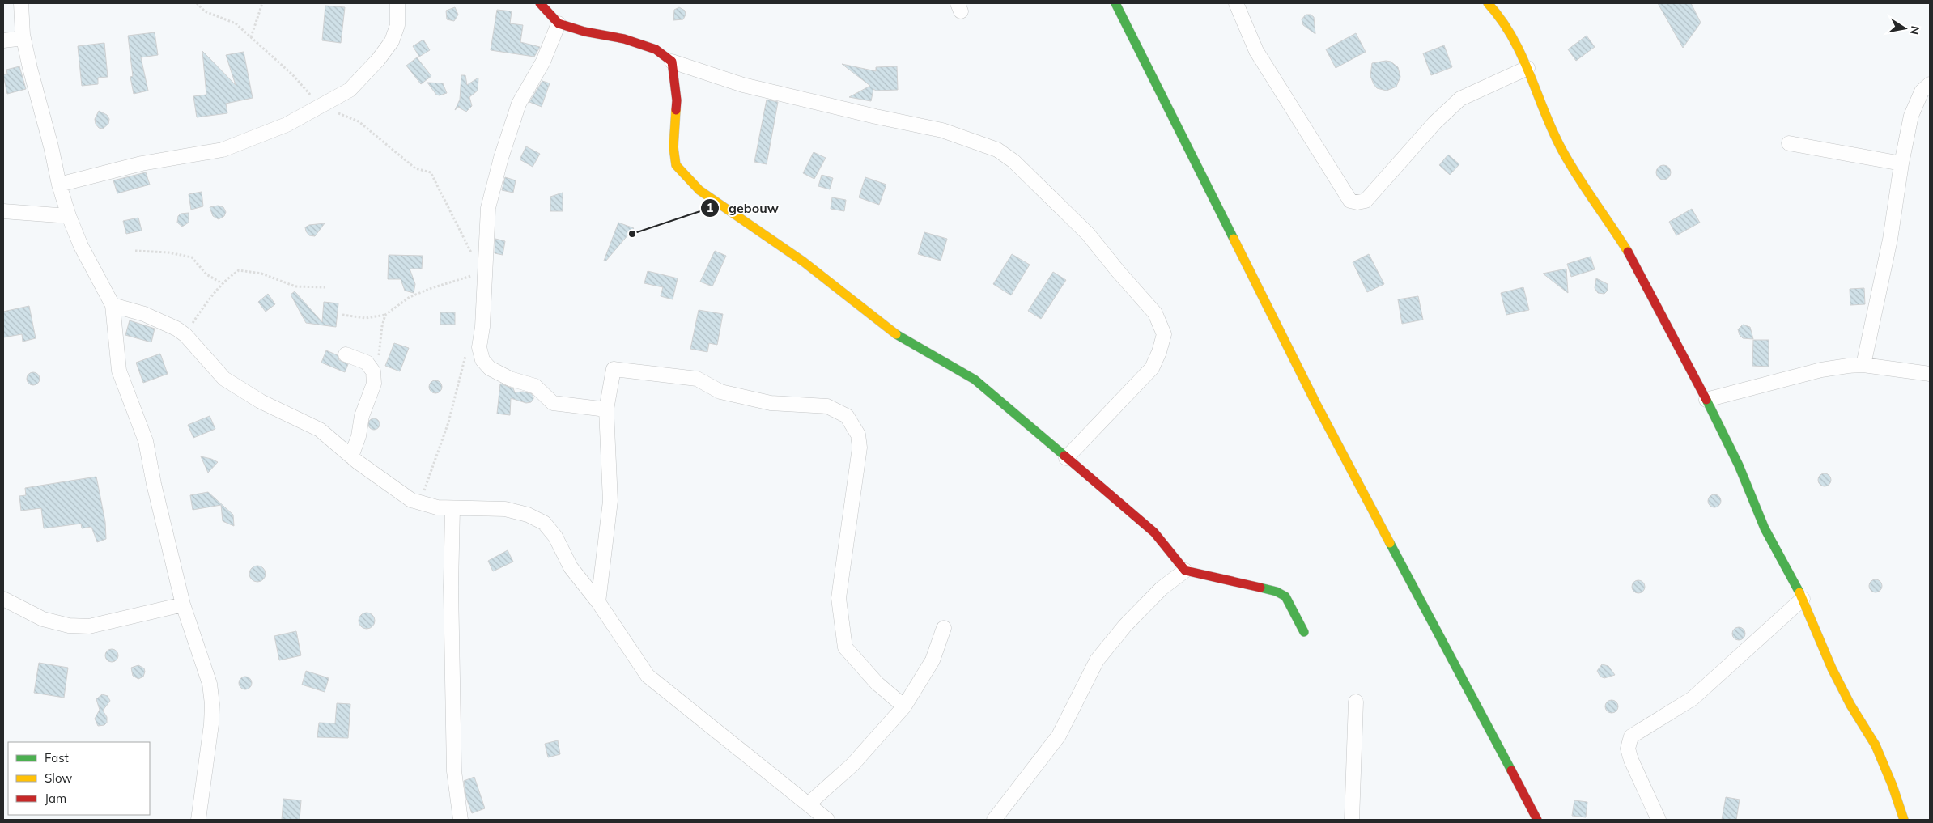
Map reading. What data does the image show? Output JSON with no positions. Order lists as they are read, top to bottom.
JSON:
{
  "places": ["gebouw"],
  "legend": ["Fast", "Slow", "Jam"],
  "north": "right"
}
